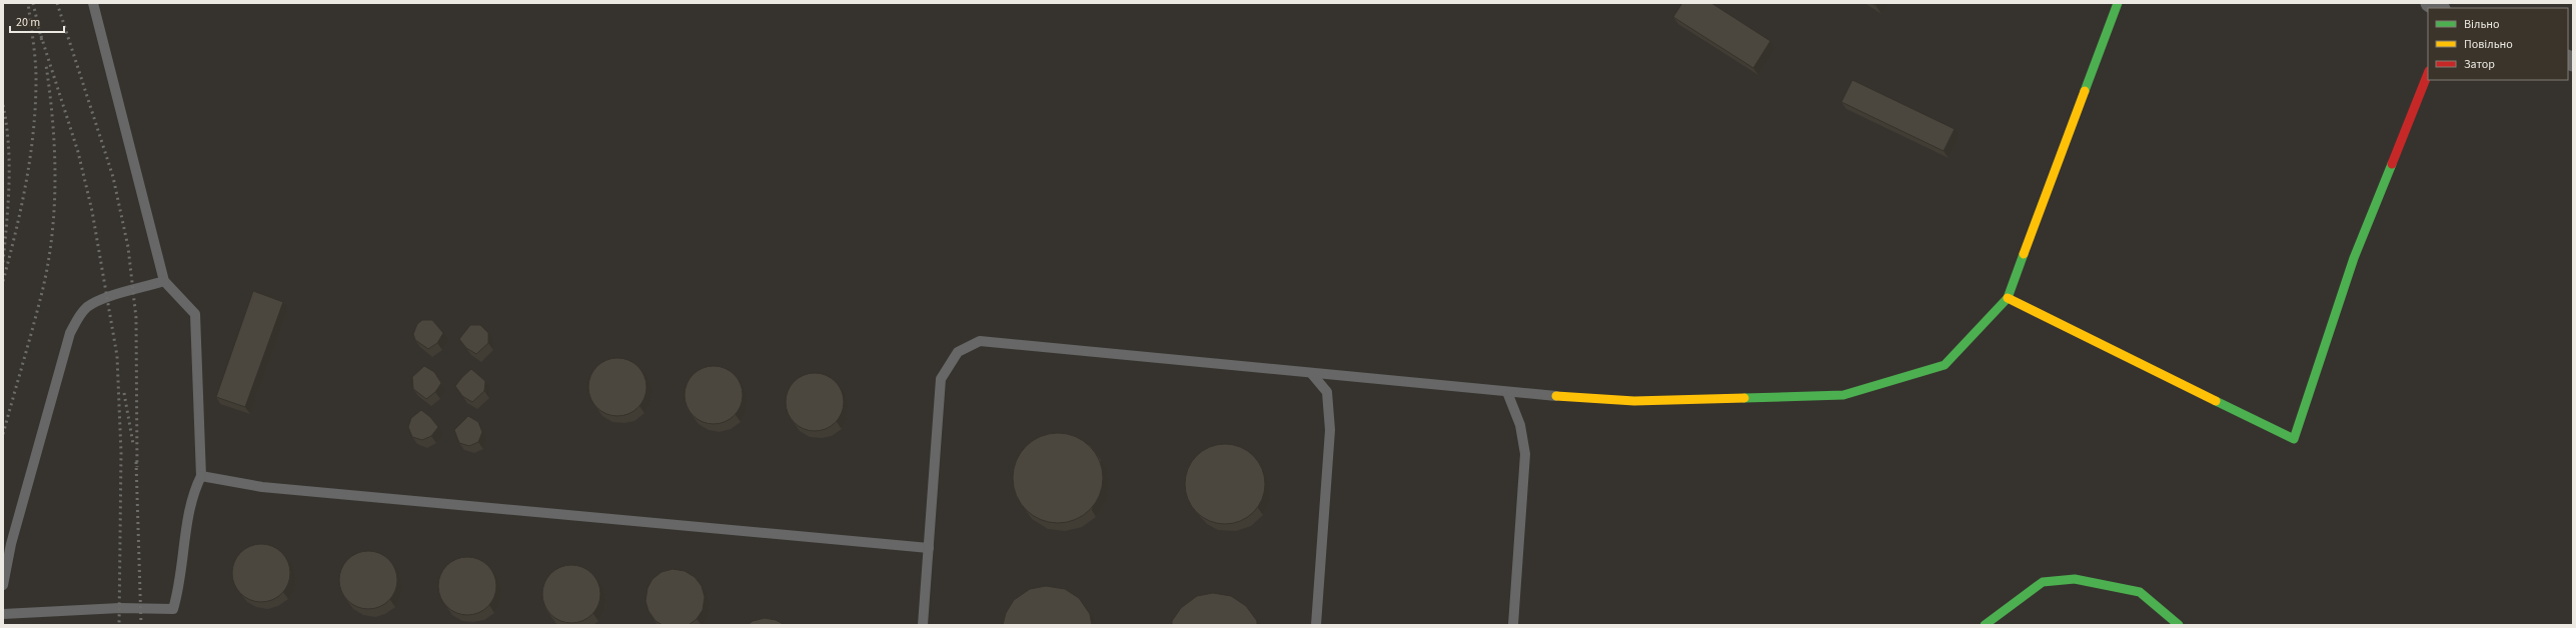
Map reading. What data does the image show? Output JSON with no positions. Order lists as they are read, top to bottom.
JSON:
{
  "legend": ["Вільно", "Повільно", "Затор"],
  "scale_bar": "20 m"
}
